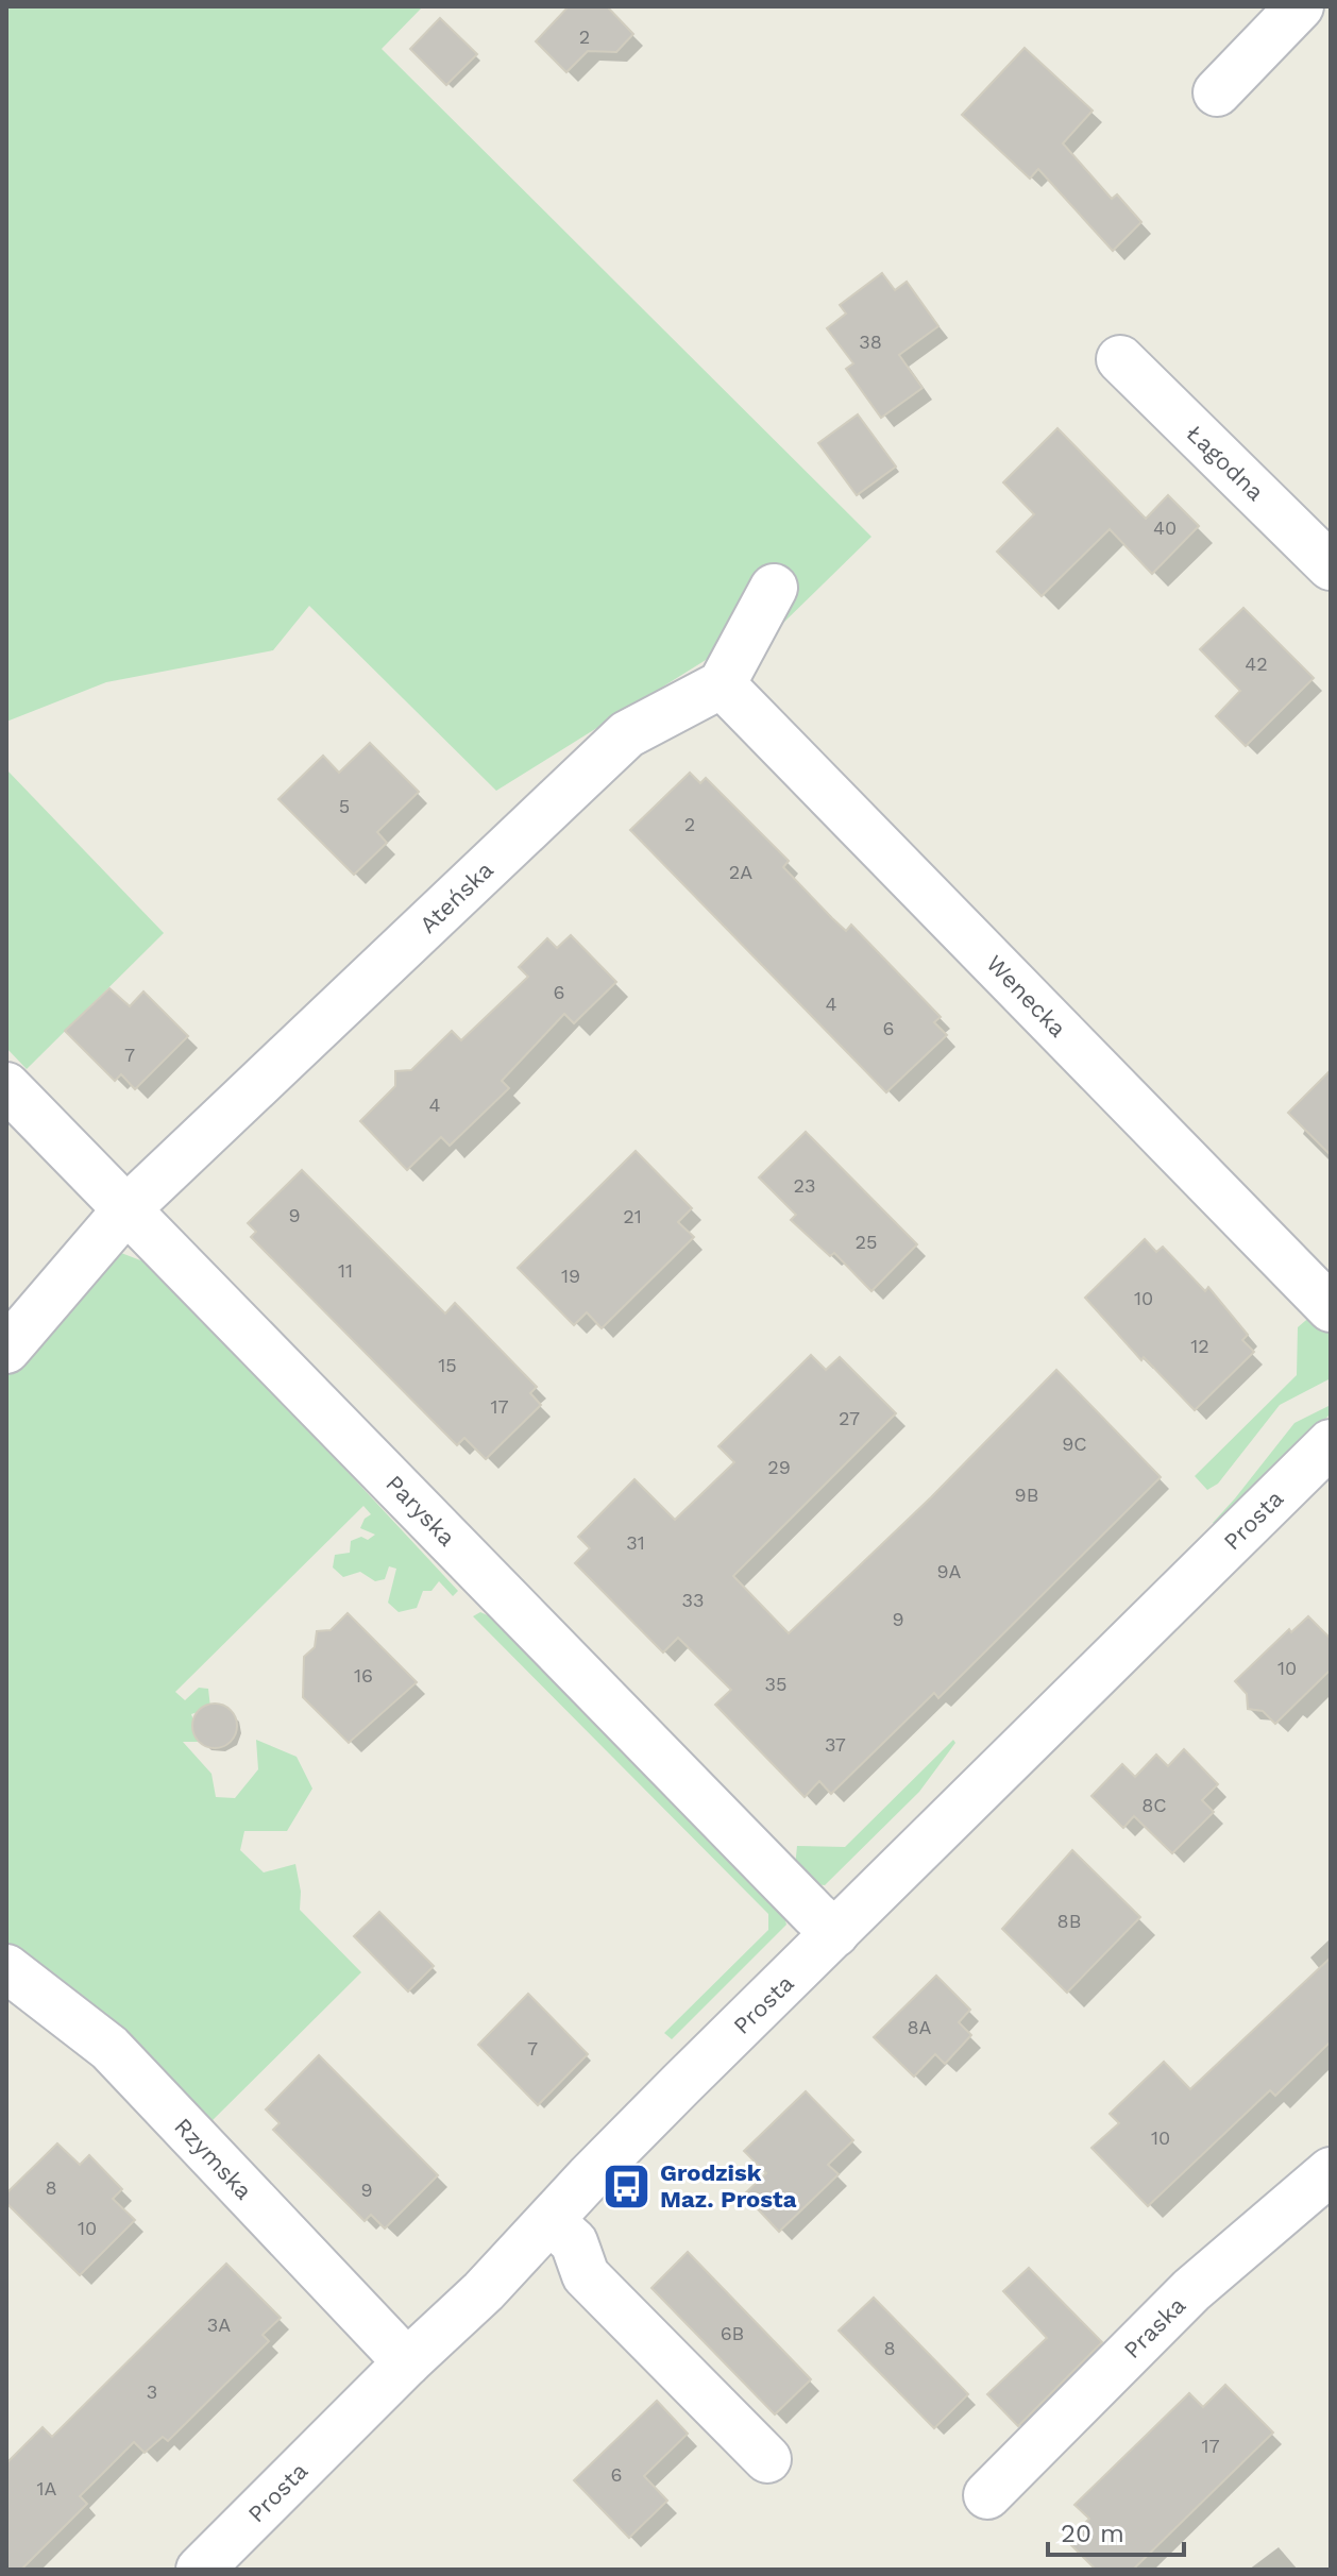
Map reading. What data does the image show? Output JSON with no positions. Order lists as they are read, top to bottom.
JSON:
{
  "streets": {
    "street": [
      "Łagodna",
      "Ateńska",
      "Wenecka",
      "Paryska",
      "Prosta",
      "Rzymska",
      "Praska"
    ]
  },
  "crossings": [
    ["Ateńska", "Wenecka"],
    ["Ateńska", "Paryska"],
    ["Paryska", "Prosta"],
    ["Prosta", "Rzymska"]
  ],
  "places": {
    "bus stop": ["Grodzisk Maz. Prosta"]
  },
  "house_numbers": [
    "2",
    "38",
    "40",
    "42",
    "5",
    "2",
    "2A",
    "6",
    "4",
    "6",
    "7",
    "4",
    "23",
    "9",
    "21",
    "25",
    "11",
    "19",
    "10",
    "12",
    "15",
    "17",
    "27",
    "9C",
    "29",
    "9B",
    "31",
    "9A",
    "33",
    "9",
    "10",
    "16",
    "35",
    "37",
    "8C",
    "8B",
    "8A",
    "7",
    "10",
    "8",
    "9",
    "10",
    "3A",
    "6B",
    "8",
    "3",
    "17",
    "6",
    "1A"
  ],
  "scale_bar": "20 m"
}
